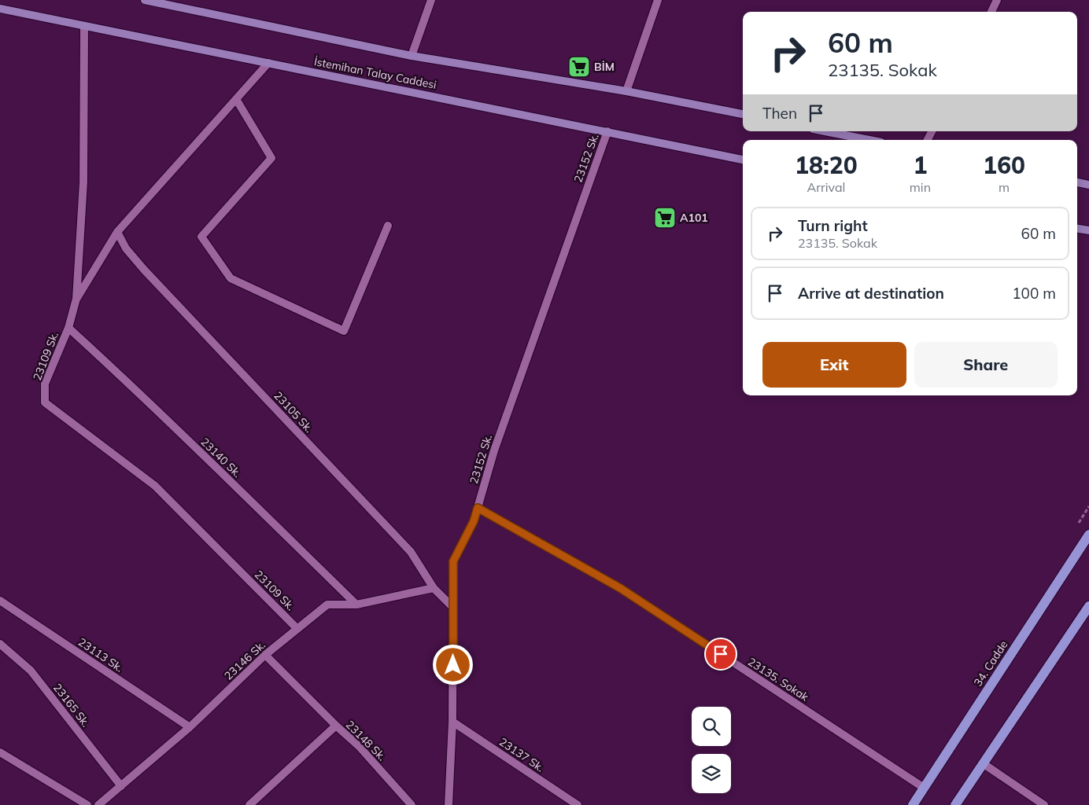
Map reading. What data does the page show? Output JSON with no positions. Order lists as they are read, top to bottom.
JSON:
{
  "streets": {
    "main road": ["İstemihan Talay Caddesi", "34. Cadde"],
    "street": [
      "23152 Sk.",
      "23109 Sk.",
      "23105 Sk.",
      "23140 Sk.",
      "23113 Sk.",
      "23146 Sk.",
      "23135. Sokak",
      "23165 Sk.",
      "23148 Sk.",
      "23137 Sk."
    ]
  },
  "crossings": [
    ["İstemihan Talay Caddesi", "23152 Sk."],
    ["İstemihan Talay Caddesi", "23109 Sk."],
    ["23152 Sk.", "23105 Sk."],
    ["23152 Sk.", "23135. Sokak"],
    ["23152 Sk.", "23137 Sk."],
    ["23109 Sk.", "23140 Sk."],
    ["23109 Sk.", "23146 Sk."],
    ["23105 Sk.", "23146 Sk."],
    ["23140 Sk.", "23146 Sk."],
    ["23113 Sk.", "23146 Sk."],
    ["23146 Sk.", "23165 Sk."],
    ["34. Cadde", "23135. Sokak"]
  ],
  "places": {
    "supermarket": ["BİM", "A101"]
  },
  "page": {
    "turn": ["60 m", "23135. Sokak"],
    "then": "Then",
    "eta": [
      "18:20",
      "Arrival",
      "1",
      "min",
      "160",
      "m"
    ],
    "list": [
      {
        "name": "Turn right",
        "note": "23135. Sokak",
        "value": "60 m"
      },
      {
        "name": "Arrive at destination",
        "value": "100 m"
      }
    ],
    "buttons": ["Exit", "Share"]
  }
}
